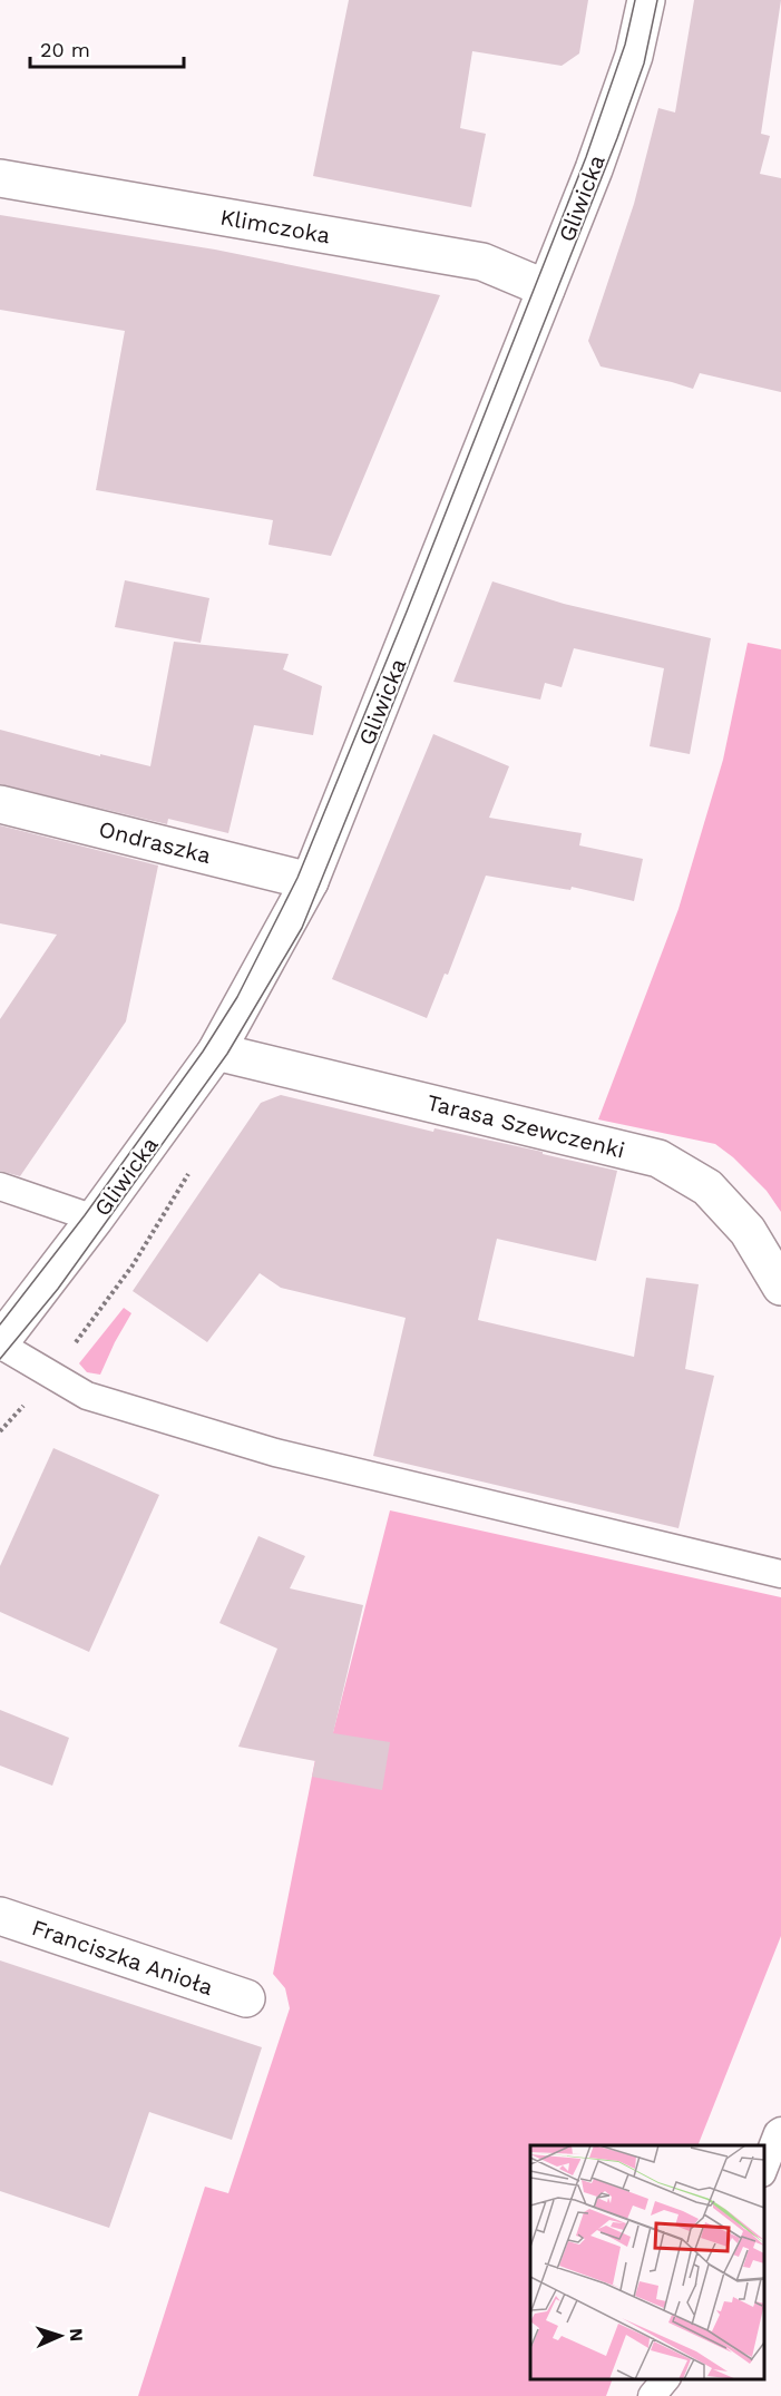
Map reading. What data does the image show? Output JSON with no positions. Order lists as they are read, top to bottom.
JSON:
{
  "streets": {
    "street": [
      "Gliwicka",
      "Klimczoka",
      "Ondraszka",
      "Tarasa Szewczenki",
      "Franciszka Anioła"
    ]
  },
  "crossings": [
    ["Gliwicka", "Klimczoka"],
    ["Gliwicka", "Ondraszka"],
    ["Gliwicka", "Tarasa Szewczenki"]
  ],
  "scale_bar": "20 m",
  "north": "right"
}
